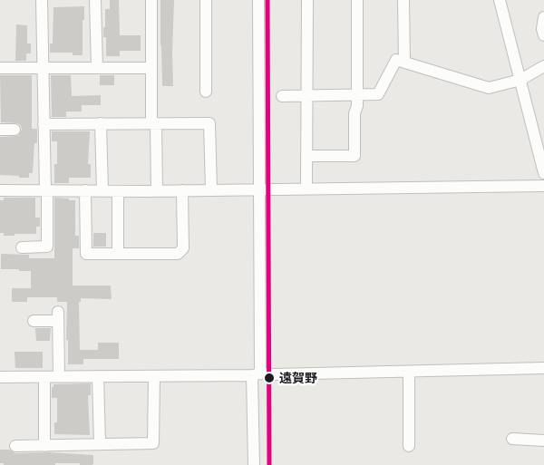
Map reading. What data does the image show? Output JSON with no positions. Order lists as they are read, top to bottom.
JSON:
{
  "places": ["遠賀野"]
}
